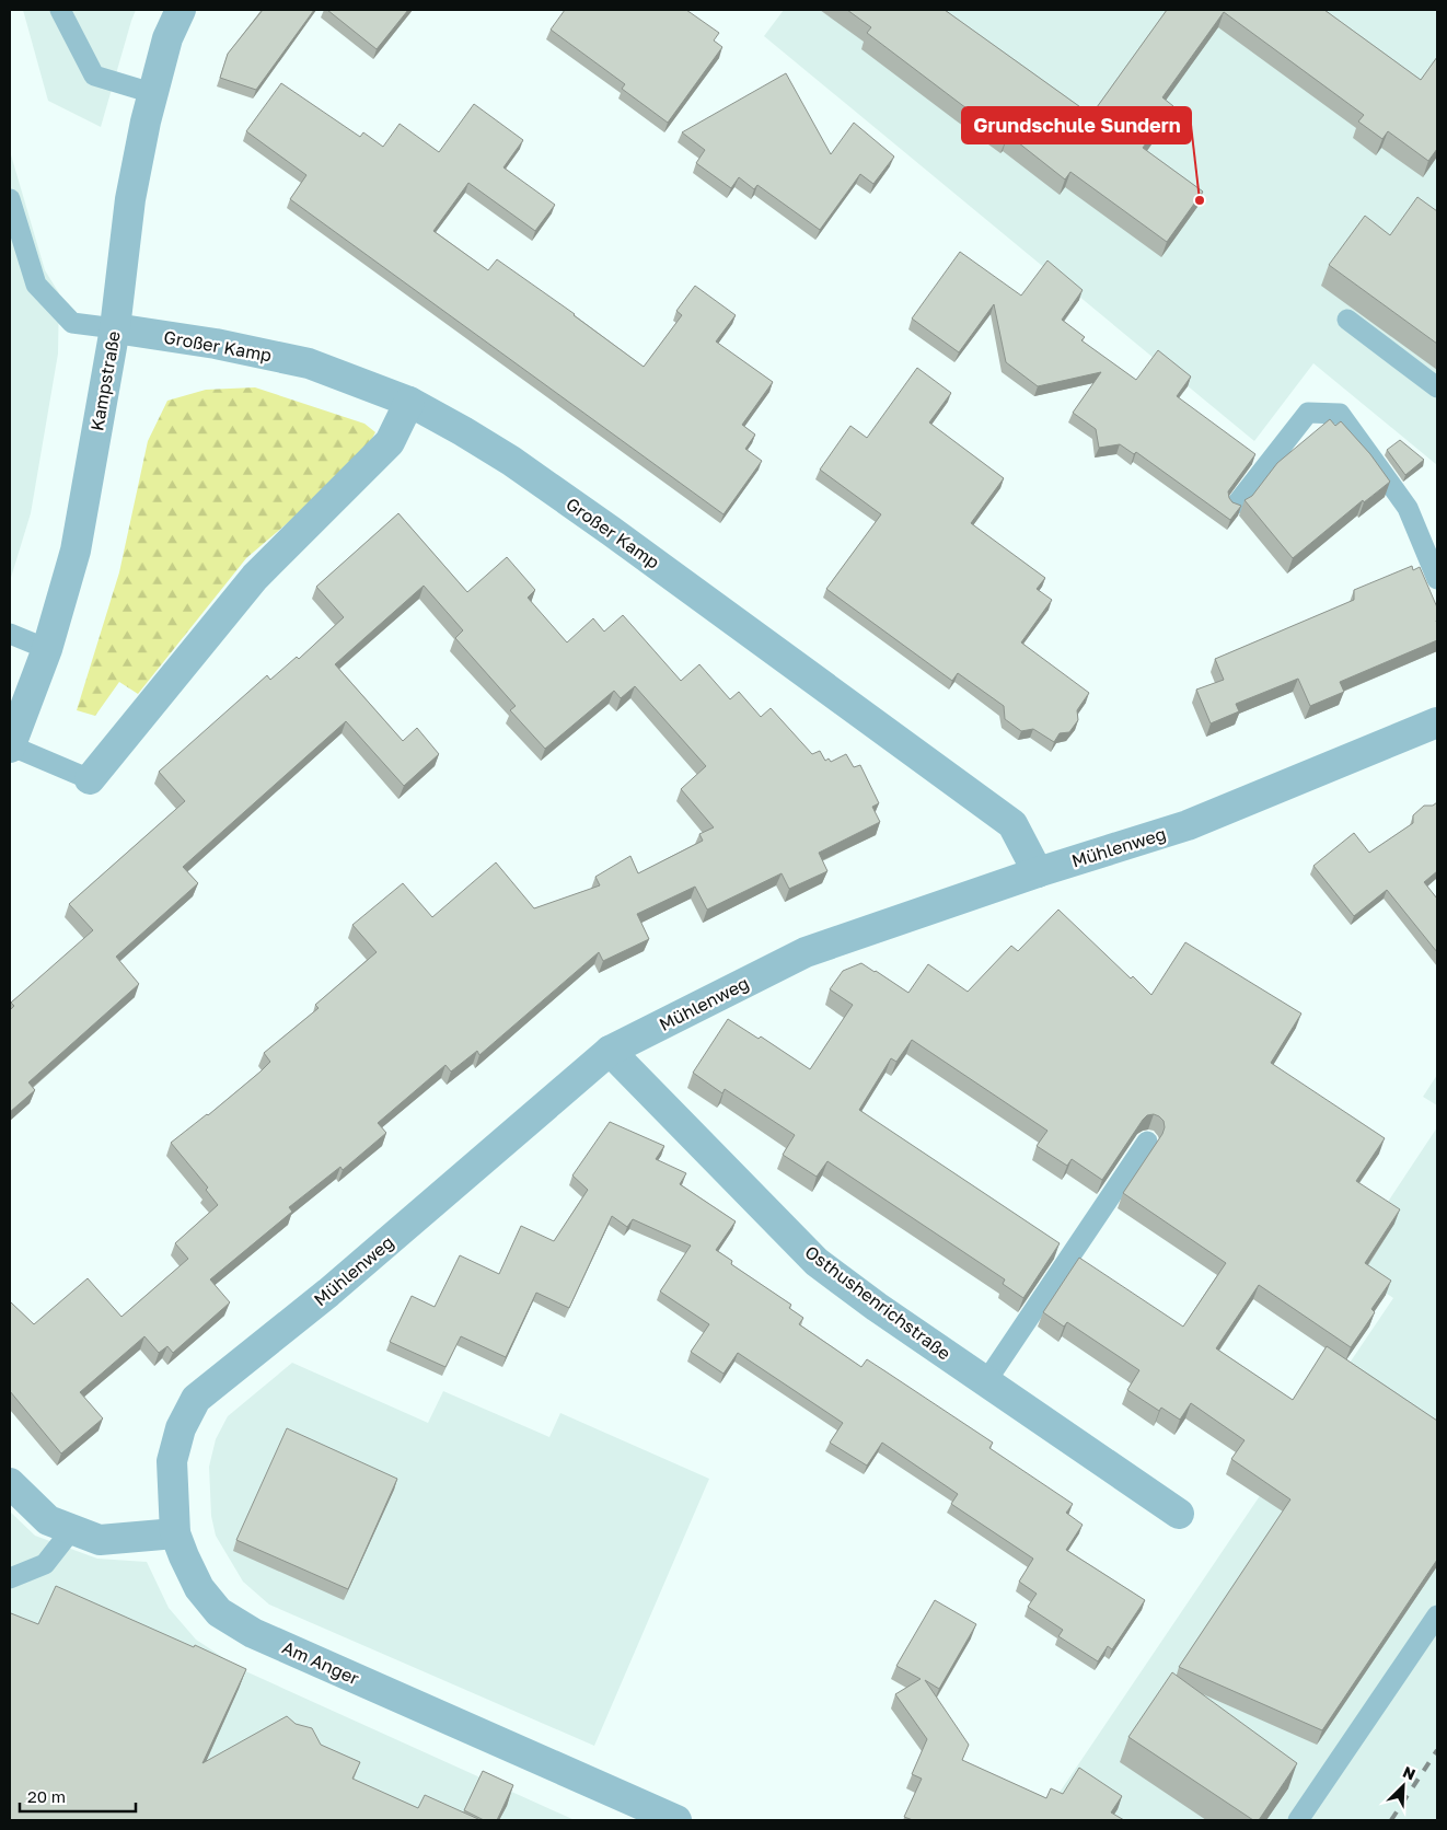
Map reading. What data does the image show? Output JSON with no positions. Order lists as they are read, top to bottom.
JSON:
{
  "streets": {
    "street": [
      "Großer Kamp",
      "Kampstraße",
      "Mühlenweg",
      "Osthushenrichstraße",
      "Am Anger"
    ]
  },
  "crossings": [
    ["Großer Kamp", "Kampstraße"],
    ["Großer Kamp", "Mühlenweg"],
    ["Mühlenweg", "Osthushenrichstraße"],
    ["Mühlenweg", "Am Anger"]
  ],
  "places": ["Grundschule Sundern"],
  "scale_bar": "20 m",
  "north": "top right"
}
